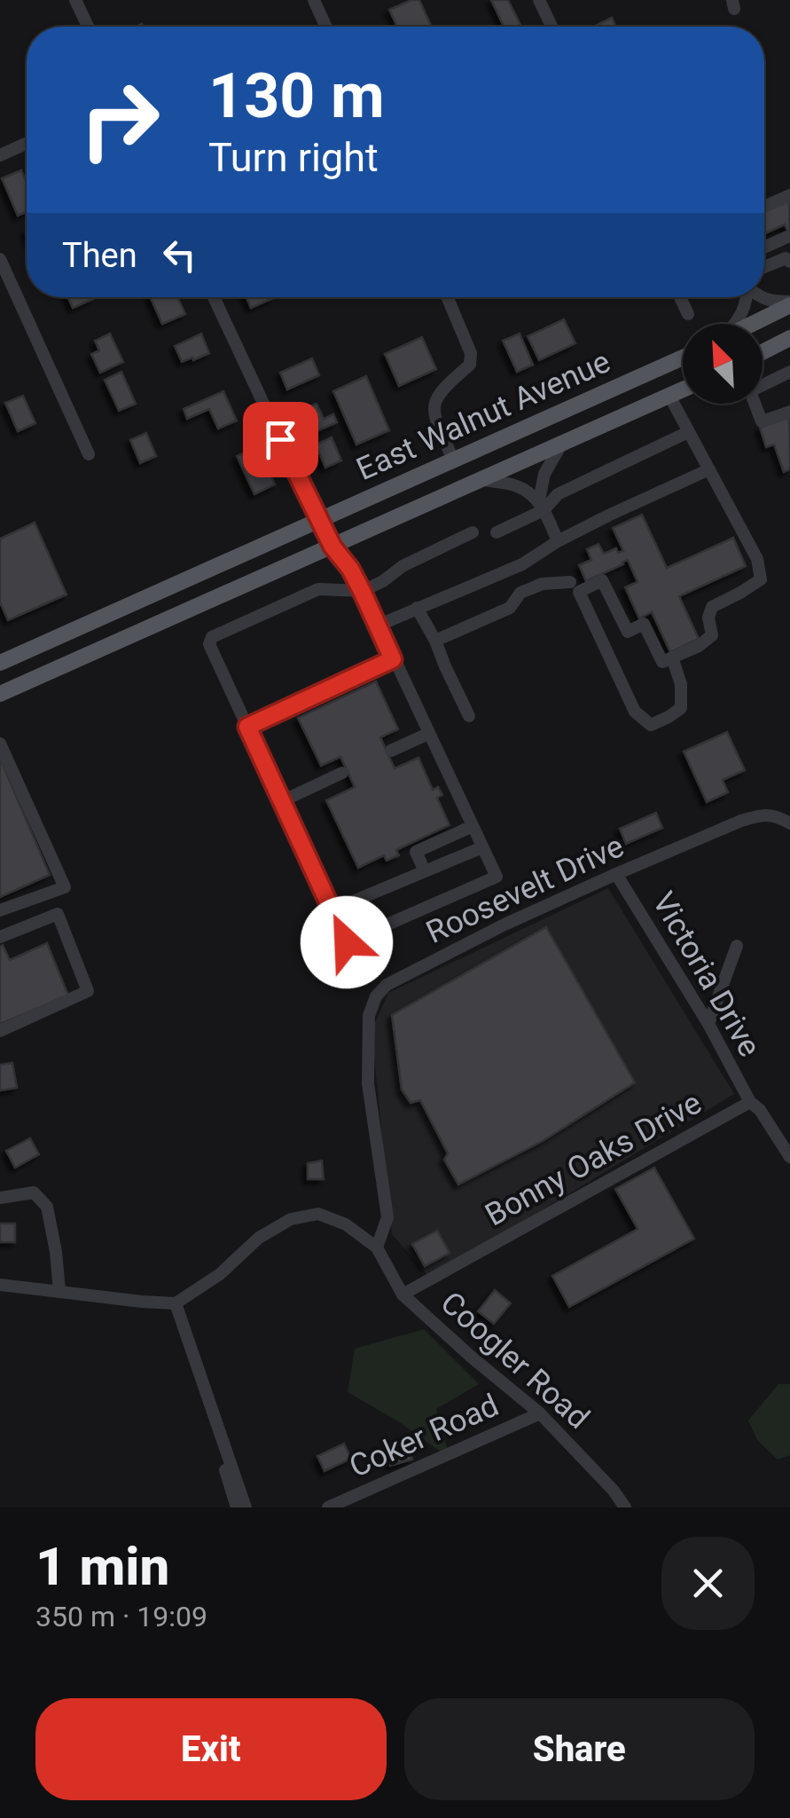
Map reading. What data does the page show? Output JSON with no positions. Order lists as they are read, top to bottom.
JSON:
{
  "streets": {
    "main road": ["East Walnut Avenue"],
    "street": [
      "Roosevelt Drive",
      "Victoria Drive",
      "Bonny Oaks Drive",
      "Coogler Road",
      "Coker Road"
    ]
  },
  "crossings": [
    ["Roosevelt Drive", "Victoria Drive"],
    ["Roosevelt Drive", "Coogler Road"],
    ["Victoria Drive", "Bonny Oaks Drive"],
    ["Bonny Oaks Drive", "Coogler Road"],
    ["Coogler Road", "Coker Road"]
  ],
  "north": "top left",
  "page": {
    "turn": ["130 m", "Turn right"],
    "then": "Then",
    "heading": ["1 min", "350 m · 19:09"],
    "buttons": ["Exit", "Share"]
  }
}
